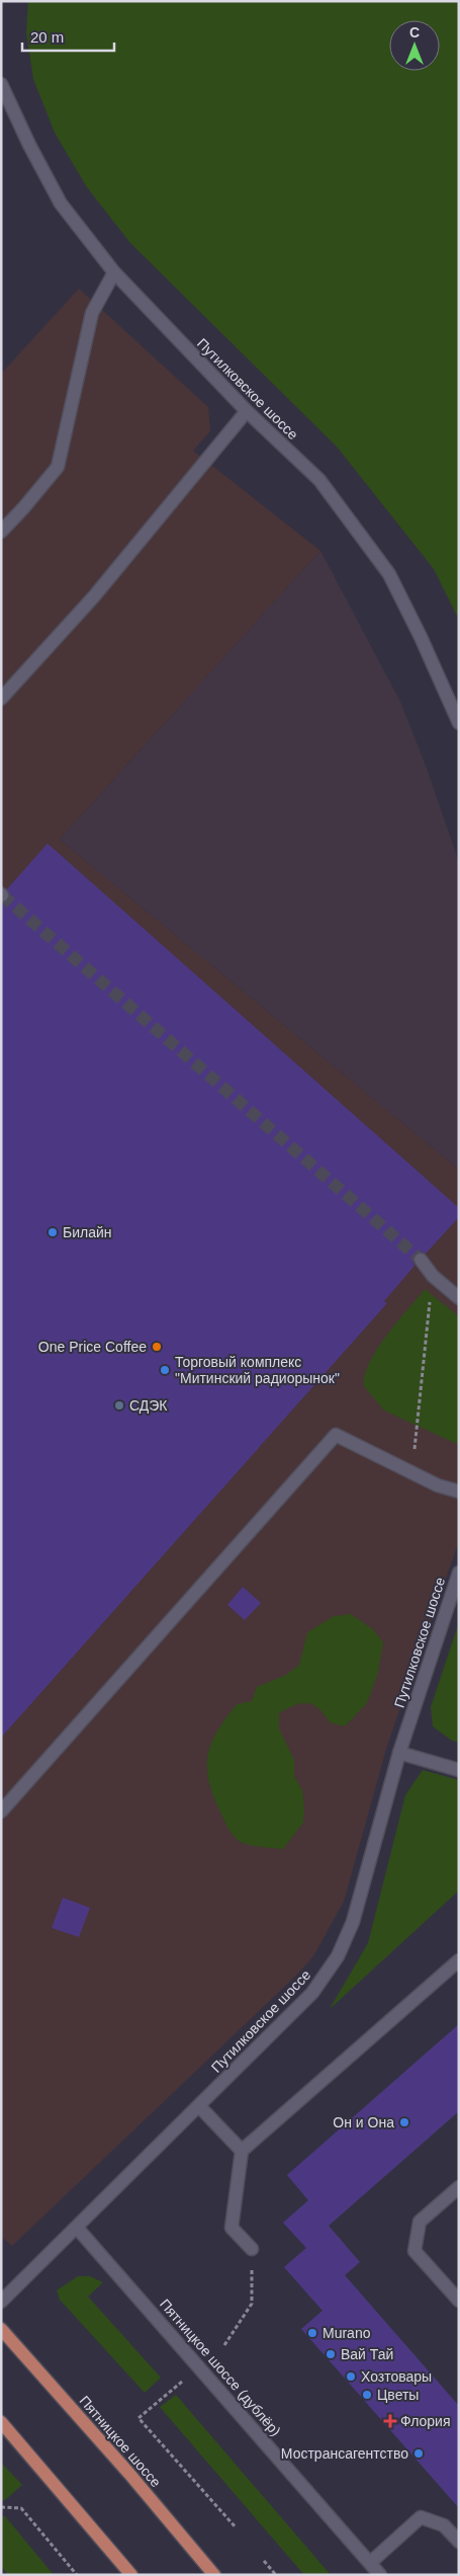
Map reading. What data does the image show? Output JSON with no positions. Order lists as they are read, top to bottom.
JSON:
{
  "streets": {
    "main road": ["Пятницкое шоссе"],
    "street": ["Путилковское шоссе", "Пятницкое шоссе (дублёр)"]
  },
  "crossings": [
    ["Путилковское шоссе", "Пятницкое шоссе (дублёр)"]
  ],
  "places": {
    "other": [
      "Билайн",
      "One Price Coffee",
      "Торговый комплекс \"Митинский радиорынок\"",
      "СДЭК",
      "Он и Она",
      "Murano",
      "Вай Тай",
      "Хозтовары",
      "Цветы",
      "Мострансагентство"
    ],
    "health": ["Флория"]
  },
  "scale_bar": "20 m",
  "north": "top"
}
